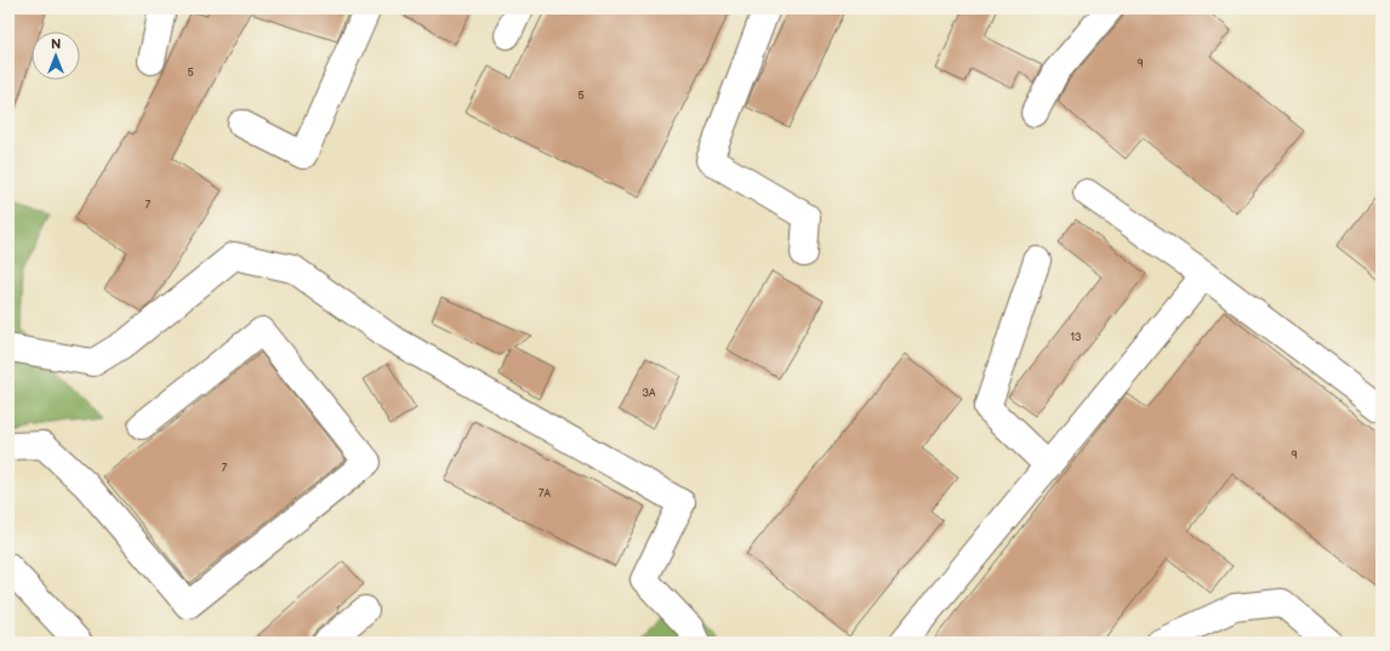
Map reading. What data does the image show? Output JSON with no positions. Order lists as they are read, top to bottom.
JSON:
{
  "house_numbers": [
    "9",
    "5",
    "5",
    "7",
    "13",
    "3А",
    "9",
    "7",
    "7А"
  ],
  "north": "top"
}
